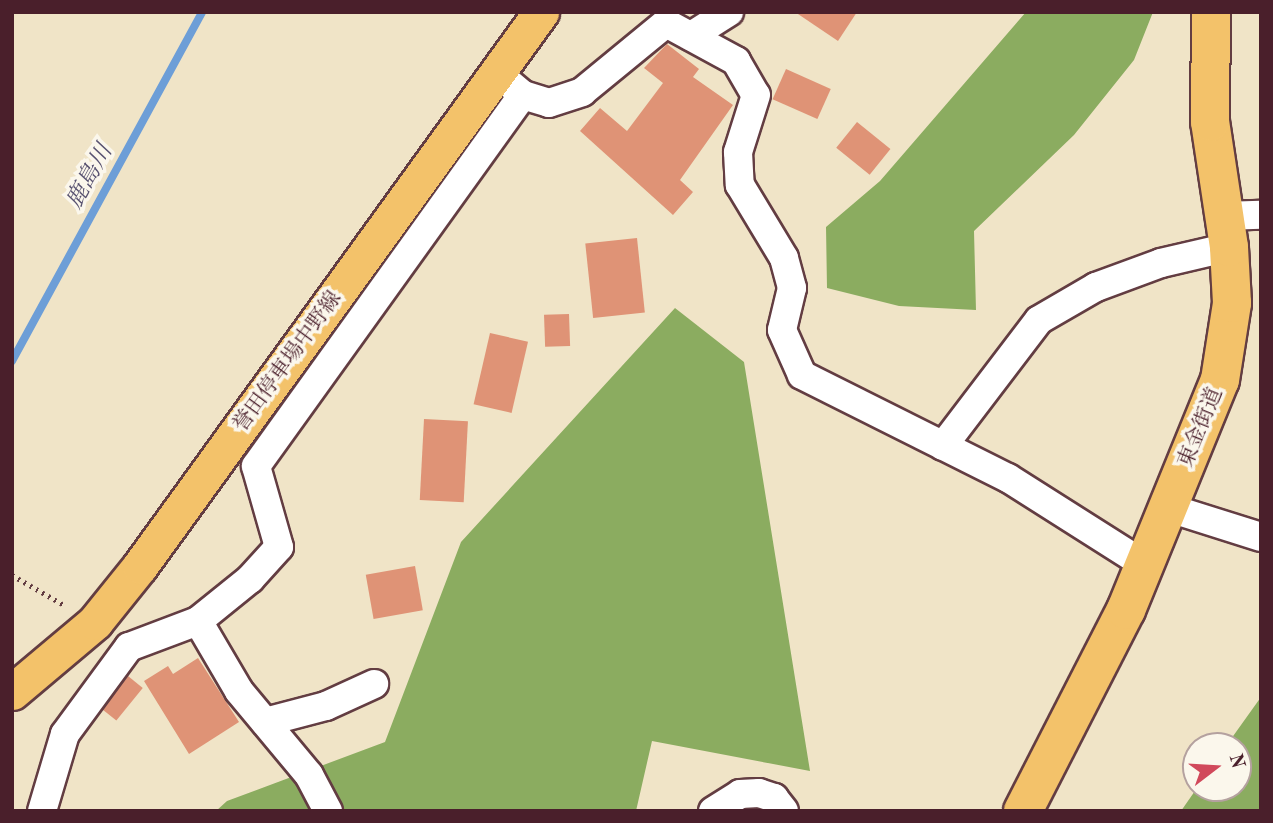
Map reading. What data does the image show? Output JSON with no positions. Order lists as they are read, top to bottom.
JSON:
{
  "streets": {
    "highway": ["東金街道"],
    "main road": ["誉田停車場中野線"]
  },
  "water": ["鹿島川"],
  "north": "right"
}
